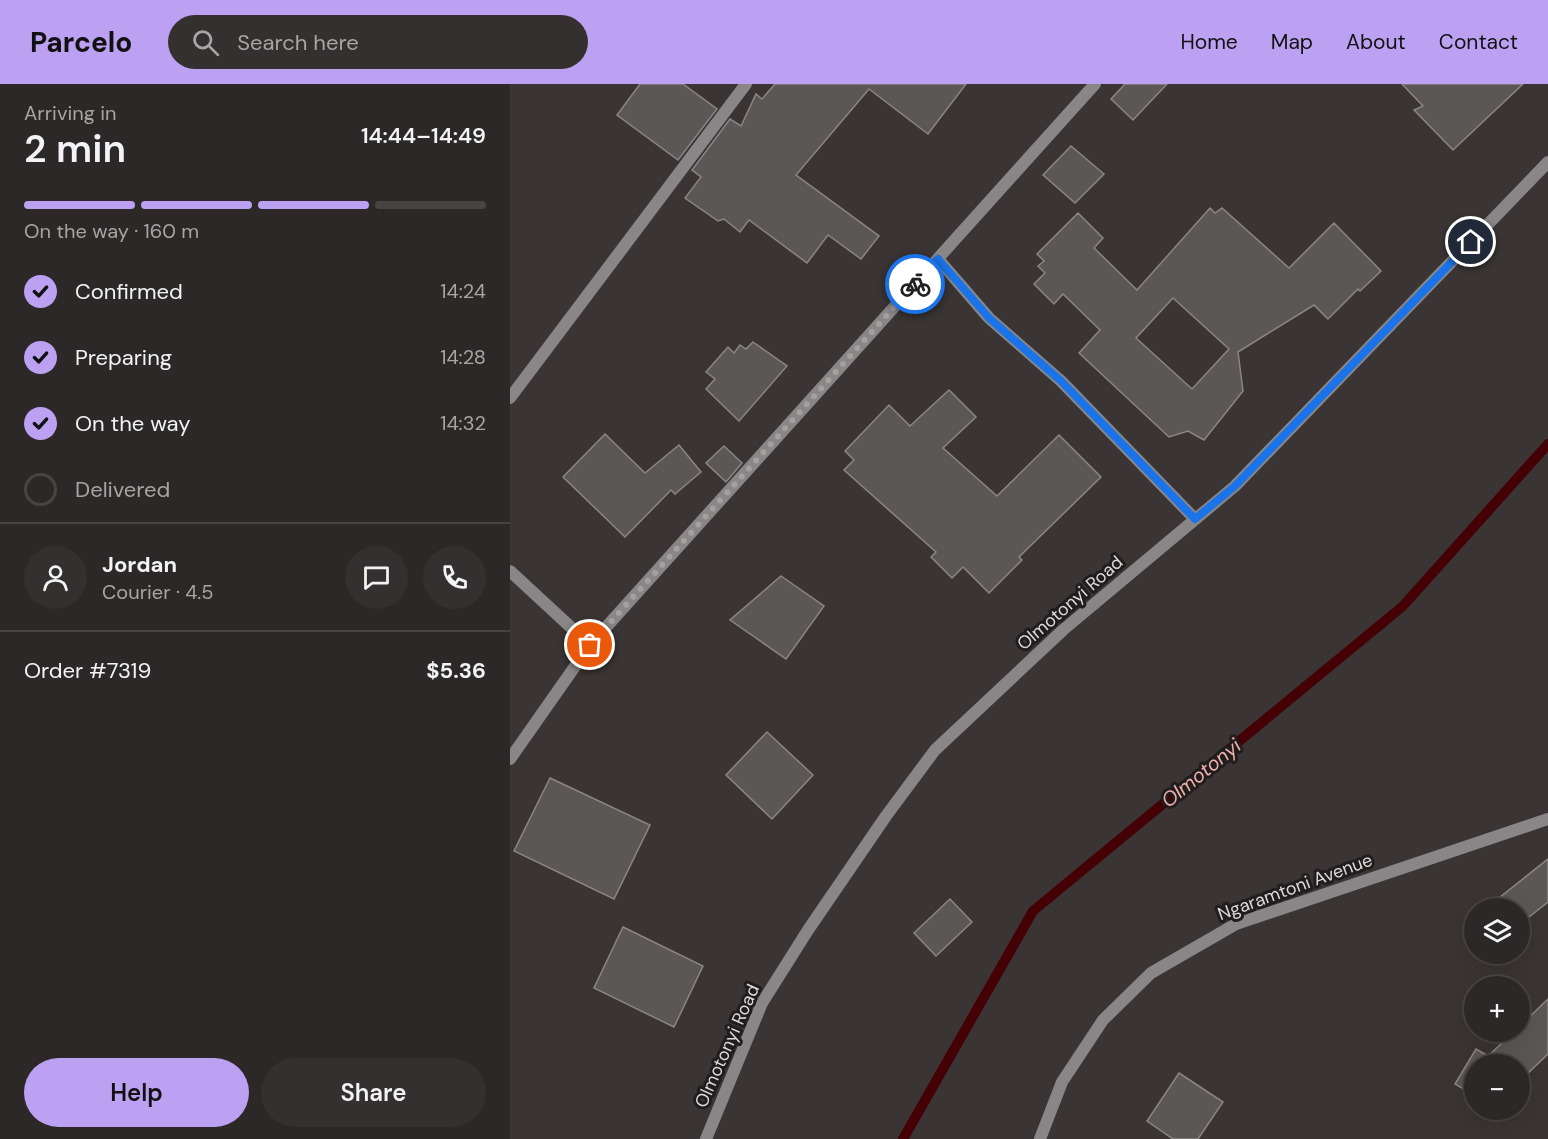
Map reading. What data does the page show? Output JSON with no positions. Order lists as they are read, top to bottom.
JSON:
{
  "streets": {
    "street": ["Olmotonyi Road", "Ngaramtoni Avenue"]
  },
  "water": ["Olmotonyi"],
  "page": {
    "header": "Parcelo",
    "search": "Search here",
    "nav": [
      "Home",
      "Map",
      "About",
      "Contact"
    ],
    "heading": ["2 min", "Arriving in", "14:44–14:49"],
    "panel": [
      "Jordan",
      "Courier · 4.5",
      "Order #7319",
      "$5.36"
    ],
    "bar": "On the way · 160 m",
    "list": [
      ["Confirmed", "14:24"],
      ["Preparing", "14:28"],
      ["On the way", "14:32"],
      "Delivered"
    ],
    "map_buttons": ["+", "−"],
    "buttons": ["Help", "Share"]
  }
}
